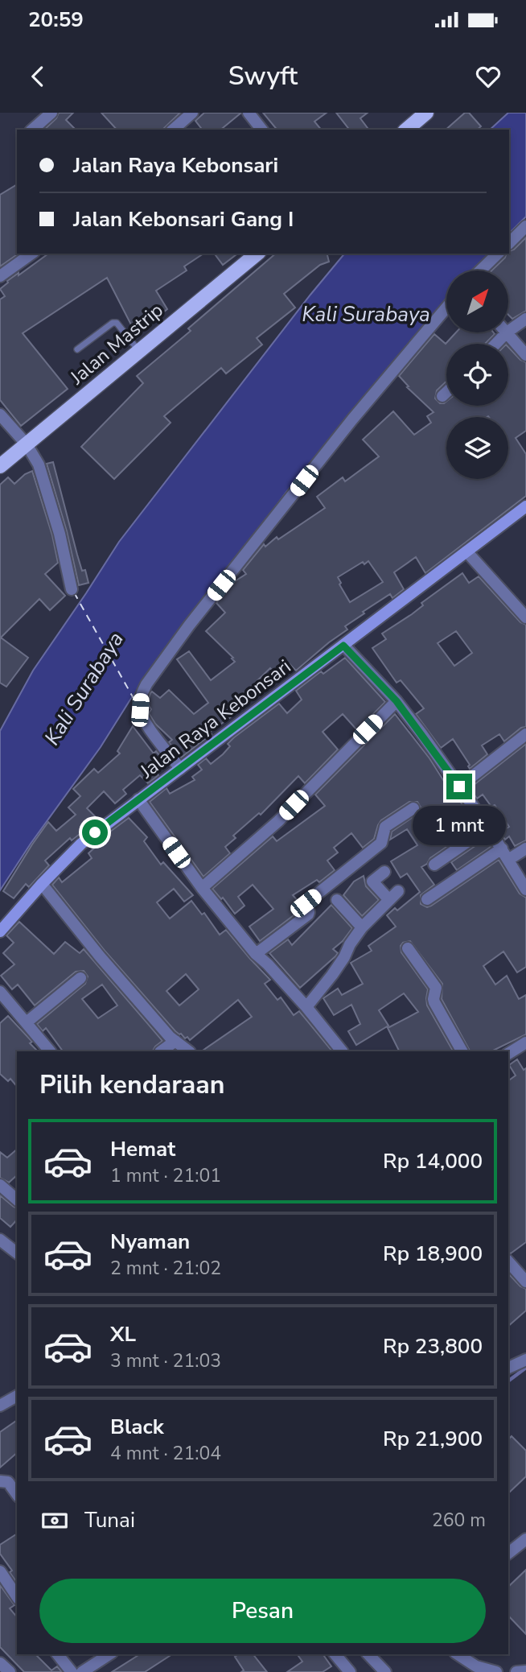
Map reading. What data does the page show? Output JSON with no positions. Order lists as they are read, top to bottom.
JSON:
{
  "streets": {
    "main road": ["Jalan Mastrip", "Jalan Raya Kebonsari"]
  },
  "water": ["Kali Surabaya"],
  "north": "top right",
  "page": {
    "status": "20:59",
    "header": "Swyft",
    "banner": ["Jalan Raya Kebonsari", "Jalan Kebonsari Gang I"],
    "bubble": "1 mnt",
    "heading": "Pilih kendaraan",
    "list": [
      {
        "name": "Hemat",
        "note": "1 mnt · 21:01",
        "value": "Rp 14,000"
      },
      {
        "name": "Nyaman",
        "note": "2 mnt · 21:02",
        "value": "Rp 18,900"
      },
      {
        "name": "XL",
        "note": "3 mnt · 21:03",
        "value": "Rp 23,800"
      },
      {
        "name": "Black",
        "note": "4 mnt · 21:04",
        "value": "Rp 21,900"
      }
    ],
    "pay": ["Tunai", "260 m"],
    "buttons": "Pesan"
  }
}
